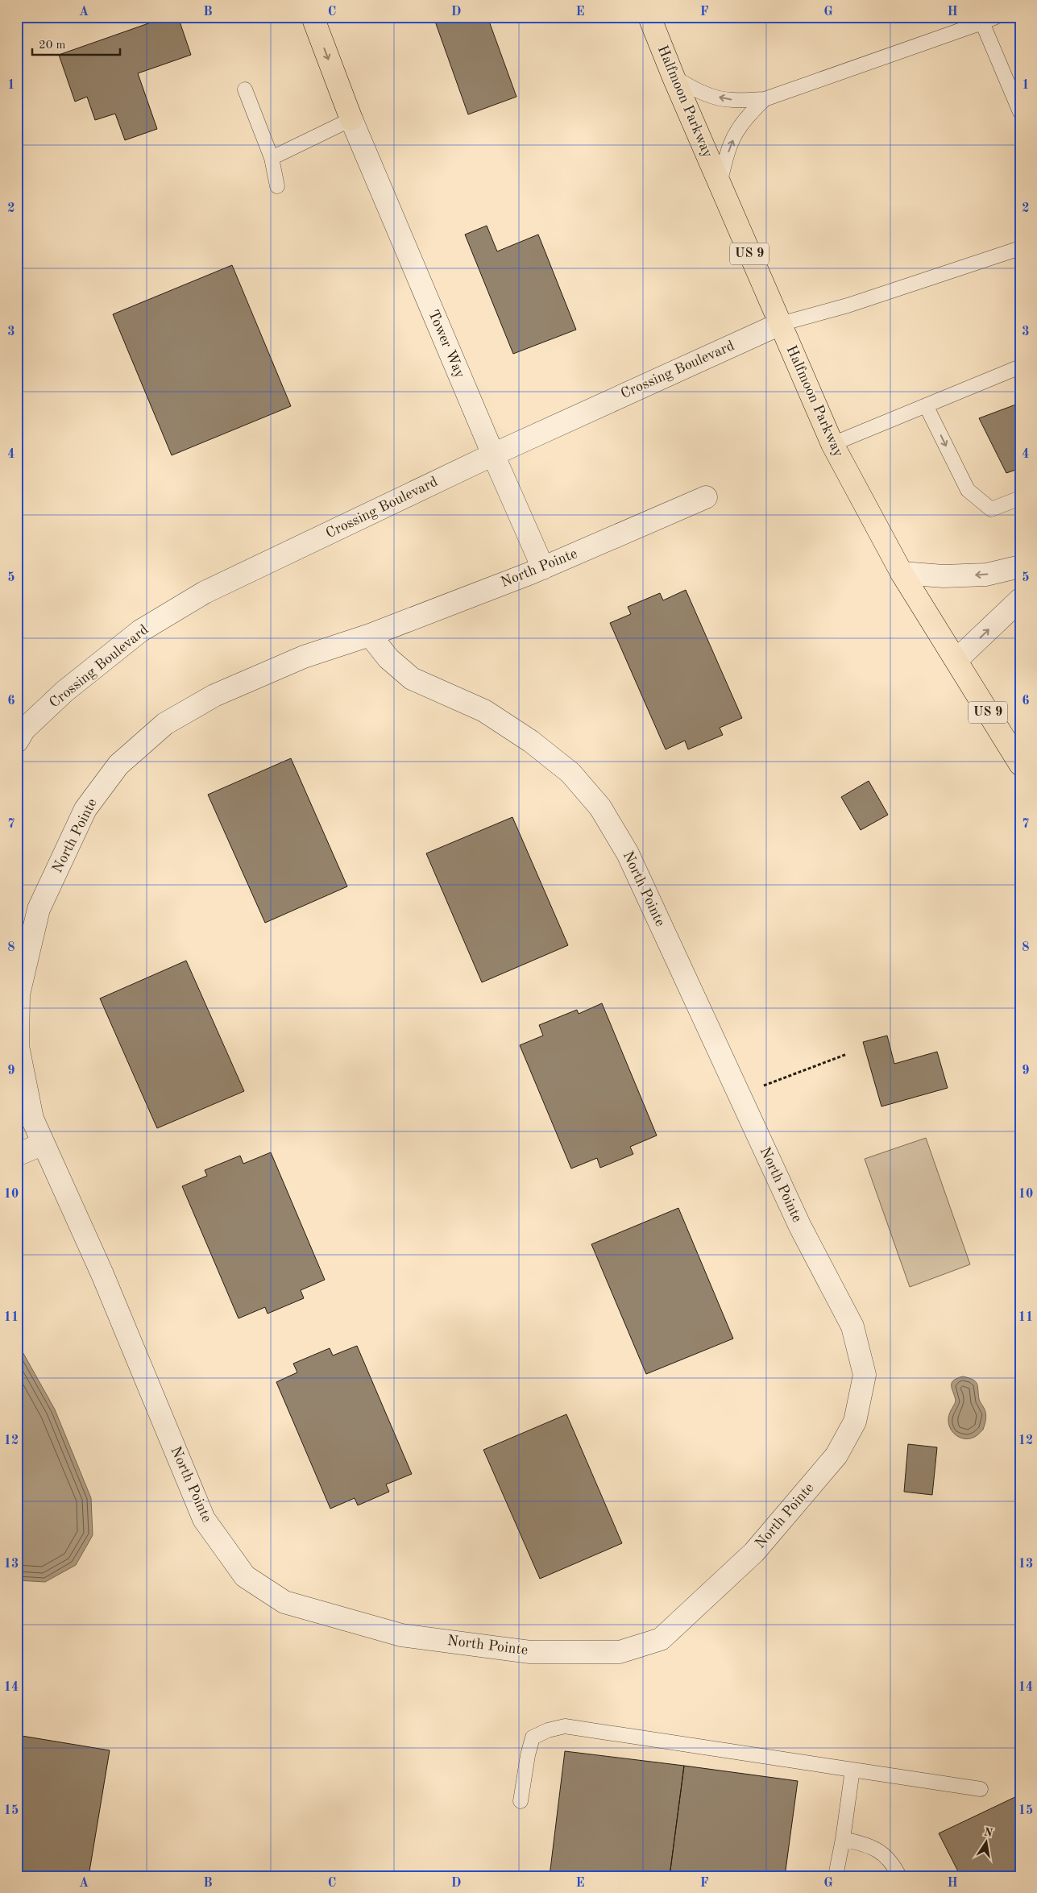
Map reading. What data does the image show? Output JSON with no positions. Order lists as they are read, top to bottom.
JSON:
{
  "streets": {
    "main road": ["Halfmoon Parkway", "US 9"],
    "street": ["Tower Way", "Crossing Boulevard", "North Pointe"]
  },
  "crossings": [
    ["Halfmoon Parkway", "Crossing Boulevard"],
    ["Tower Way", "Crossing Boulevard"],
    ["Tower Way", "North Pointe"]
  ],
  "scale_bar": "20 m",
  "north": "top",
  "grid": {
    "columns": [
      "A",
      "B",
      "C",
      "D",
      "E",
      "F",
      "G",
      "H"
    ],
    "rows": [
      "1",
      "2",
      "3",
      "4",
      "5",
      "6",
      "7",
      "8",
      "9",
      "10",
      "11",
      "12",
      "13",
      "14",
      "15"
    ]
  }
}
